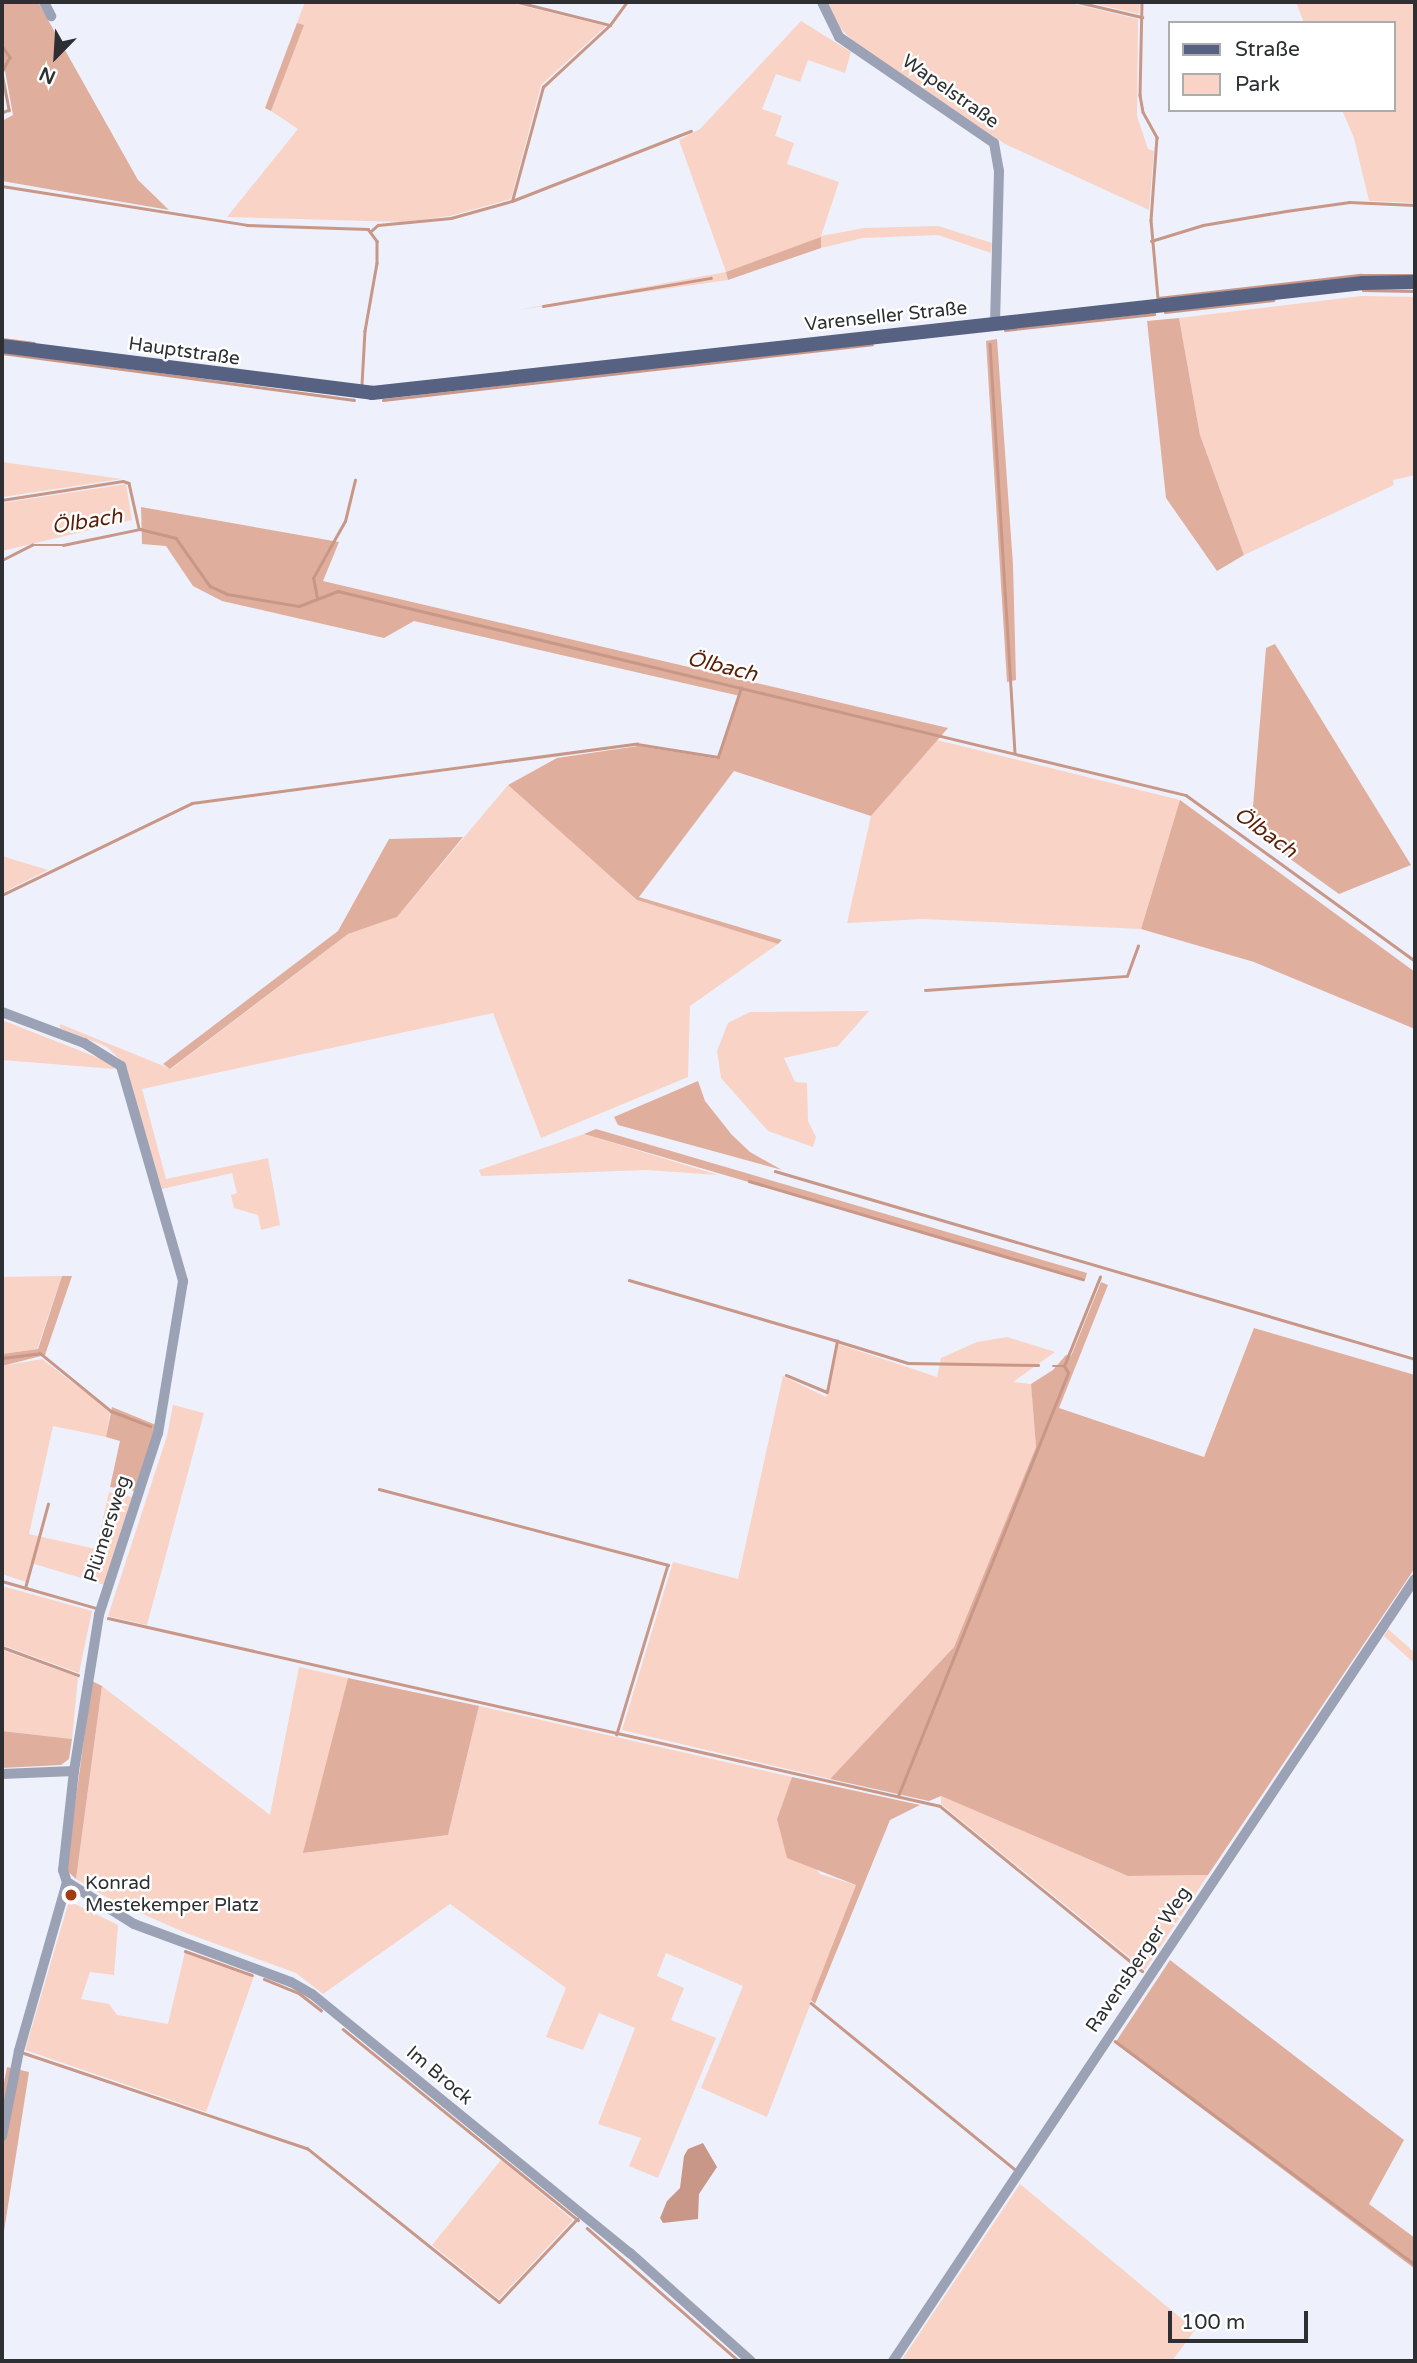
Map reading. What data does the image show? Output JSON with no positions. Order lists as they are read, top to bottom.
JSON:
{
  "streets": {
    "main road": ["Varenseller Straße", "Hauptstraße"],
    "street": [
      "Wapelstraße",
      "Plümersweg",
      "Ravensberger Weg",
      "Im Brock"
    ]
  },
  "crossings": [
    ["Wapelstraße", "Varenseller Straße"],
    ["Varenseller Straße", "Hauptstraße"],
    ["Plümersweg", "Im Brock"]
  ],
  "water": ["Ölbach"],
  "places": ["Konrad Mestekemper Platz"],
  "legend": ["Straße", "Park"],
  "scale_bar": "100 m",
  "north": "bottom left"
}
